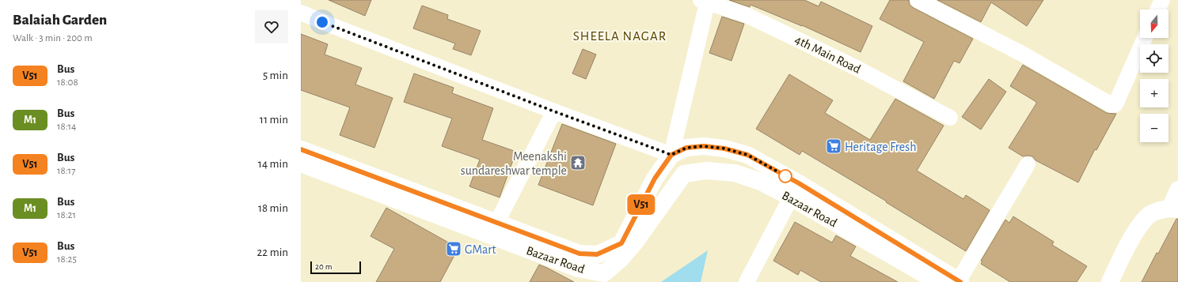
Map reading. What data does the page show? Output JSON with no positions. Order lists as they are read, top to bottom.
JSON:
{
  "streets": {
    "main road": ["Bazaar Road"],
    "street": ["4th Main Road"]
  },
  "districts": ["SHEELA NAGAR"],
  "places": {
    "supermarket": ["Heritage Fresh", "GMart"],
    "temple": ["Meenakshi sundareshwar temple"]
  },
  "lines": ["bus line V51"],
  "scale_bar": "20 m",
  "north": "bottom",
  "page": {
    "heading": ["Balaiah Garden", "Walk · 3 min · 200 m"],
    "on_map": "V51",
    "map_buttons": ["+", "−"],
    "list": [
      {
        "mark": "V51",
        "name": "Bus",
        "note": "18:08",
        "value": "5 min"
      },
      {
        "mark": "M1",
        "name": "Bus",
        "note": "18:14",
        "value": "11 min"
      },
      {
        "mark": "V51",
        "name": "Bus",
        "note": "18:17",
        "value": "14 min"
      },
      {
        "mark": "M1",
        "name": "Bus",
        "note": "18:21",
        "value": "18 min"
      },
      {
        "mark": "V51",
        "name": "Bus",
        "note": "18:25",
        "value": "22 min"
      }
    ],
    "scale": "20 m"
  }
}
